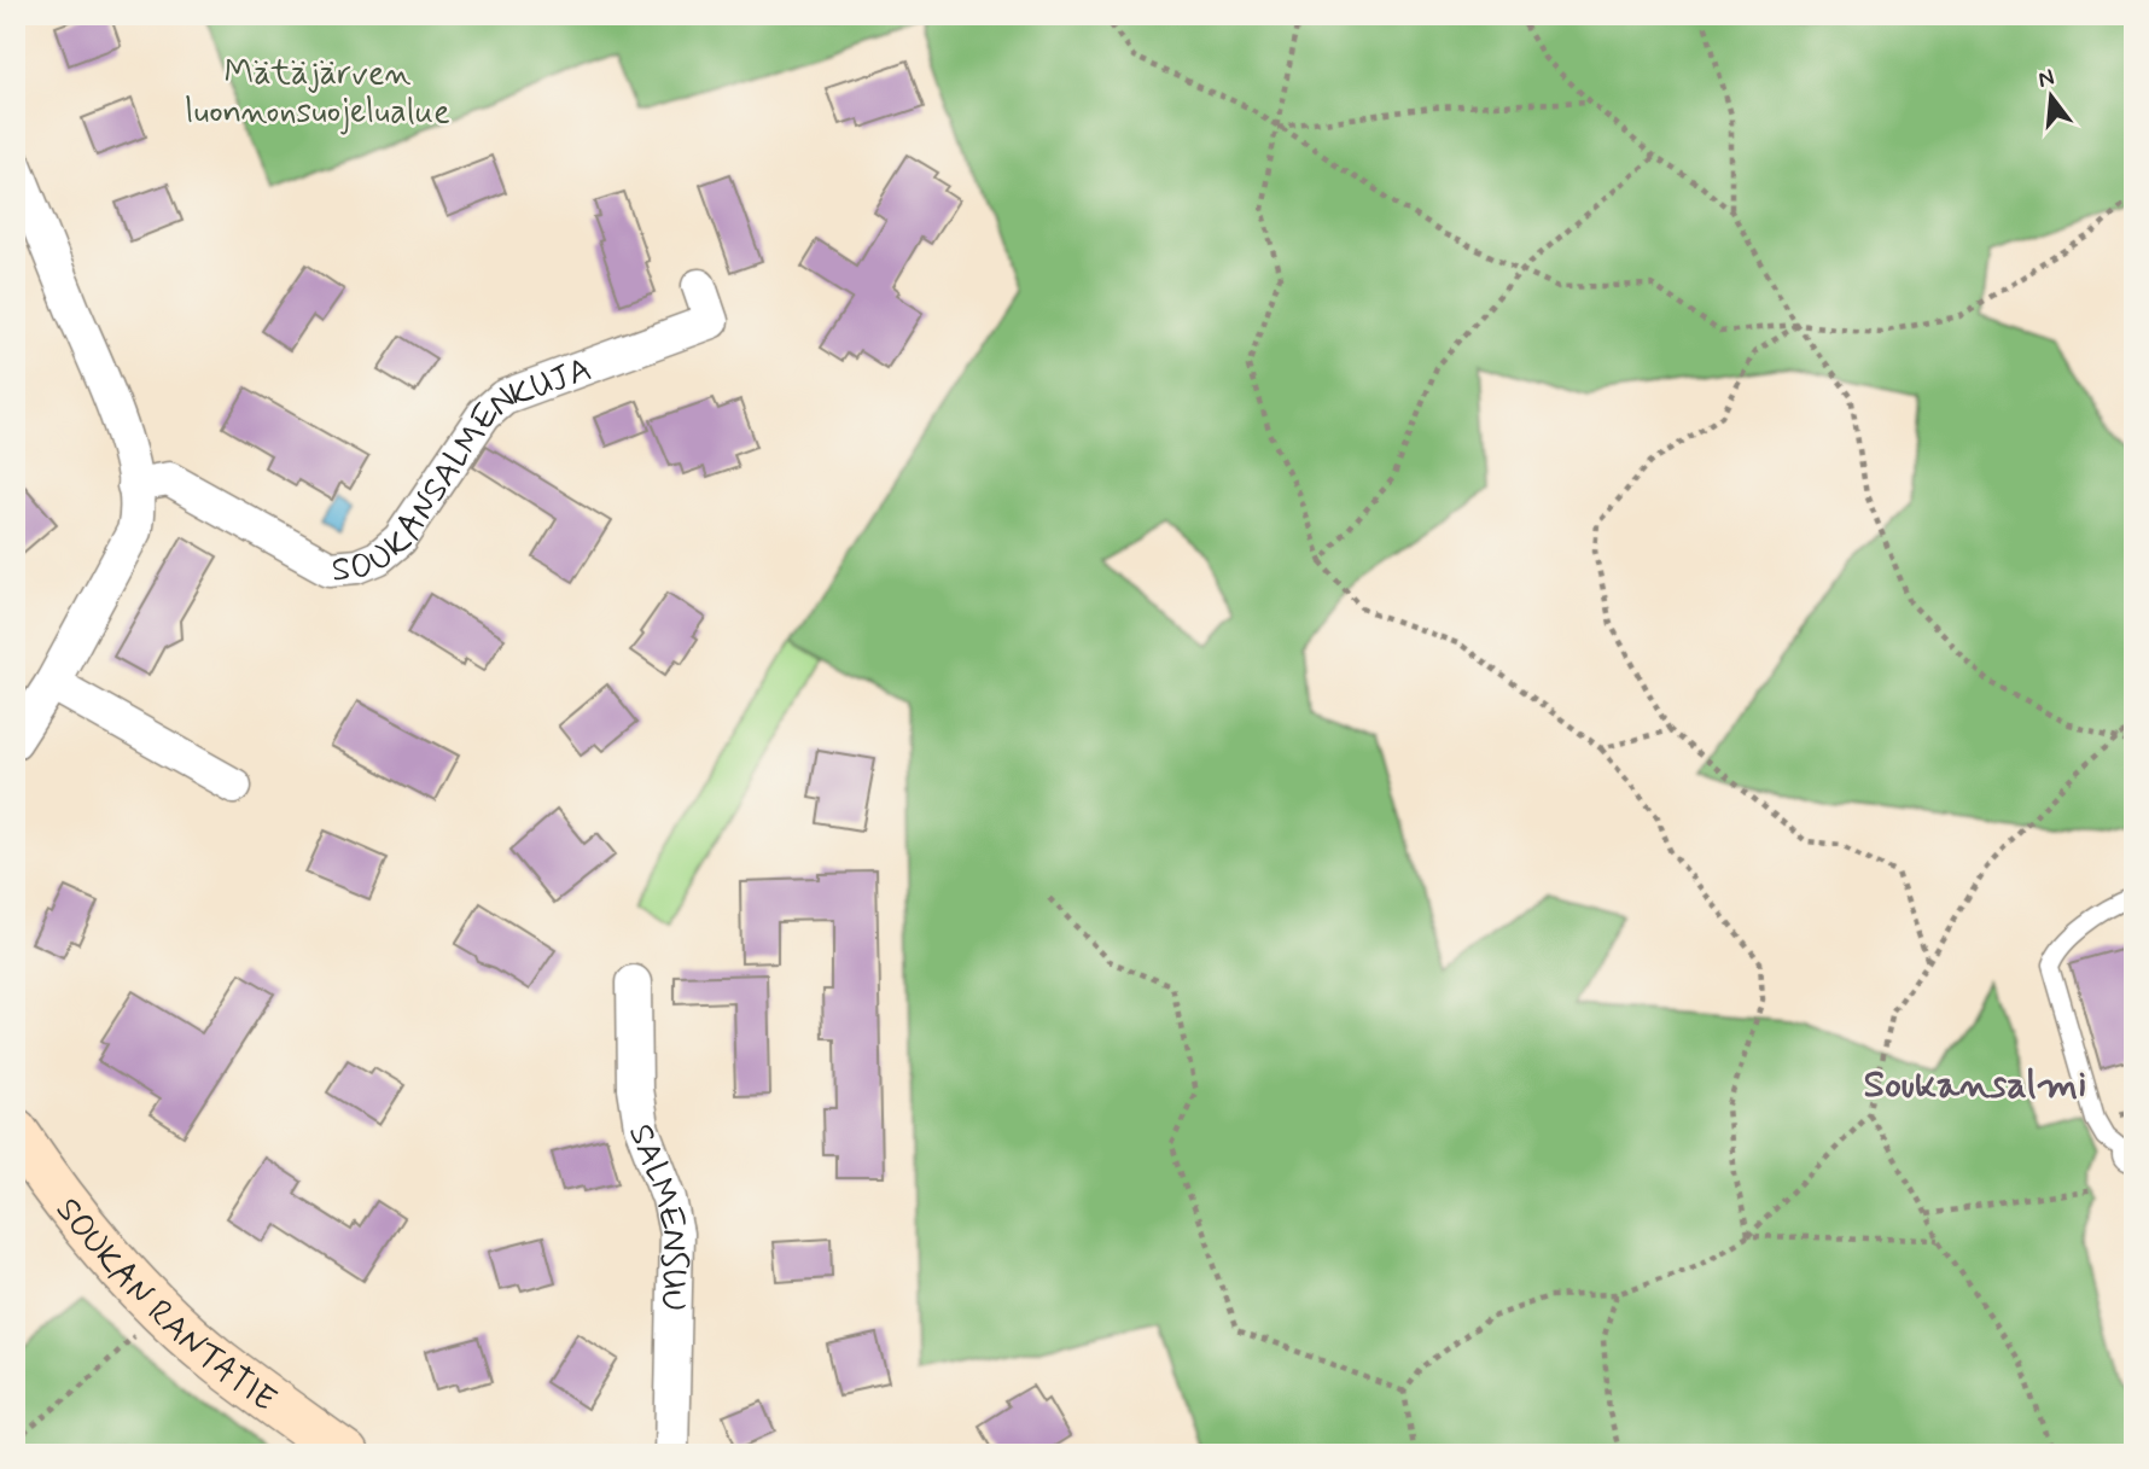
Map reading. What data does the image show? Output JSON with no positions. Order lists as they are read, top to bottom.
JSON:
{
  "streets": {
    "street": ["SOUKANSALMENKUJA", "SALMENSUU", "SOUKAN RANTATIE"]
  },
  "districts": ["Soukansalmi"],
  "parks": ["Mätäjärven luonnonsuojelualue"],
  "north": "top"
}
